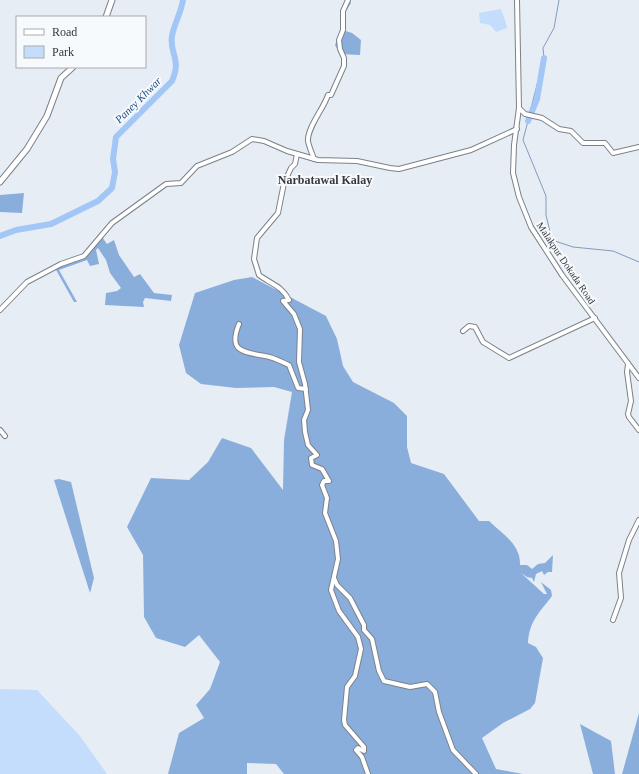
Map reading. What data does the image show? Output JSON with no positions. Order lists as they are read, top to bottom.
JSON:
{
  "streets": {
    "street": ["Malakpur Dokada Road"]
  },
  "districts": ["Narbatawal Kalay"],
  "water": ["Paney Khwar"],
  "legend": ["Road", "Park"]
}
